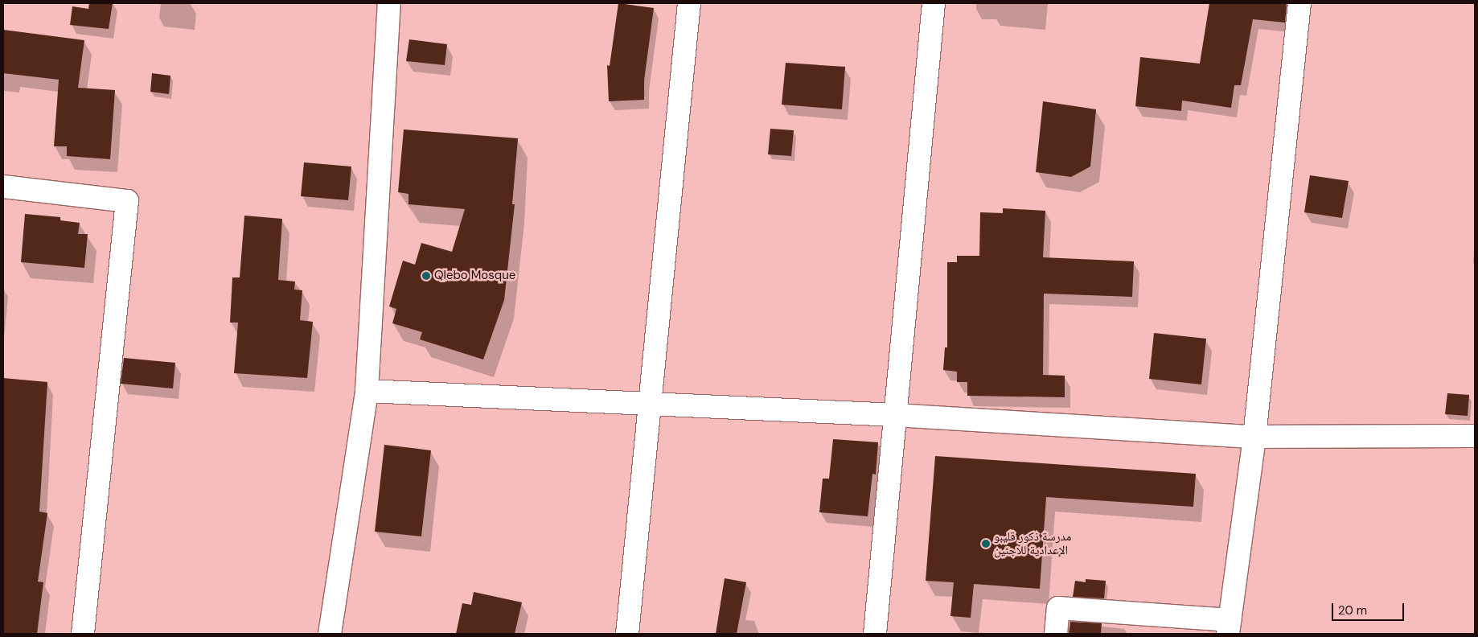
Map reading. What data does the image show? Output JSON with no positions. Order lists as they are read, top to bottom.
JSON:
{
  "places": ["Qlebo Mosque", "مدرسة ذكور قليبو الإعدادية للاجئين"],
  "scale_bar": "20 m"
}
